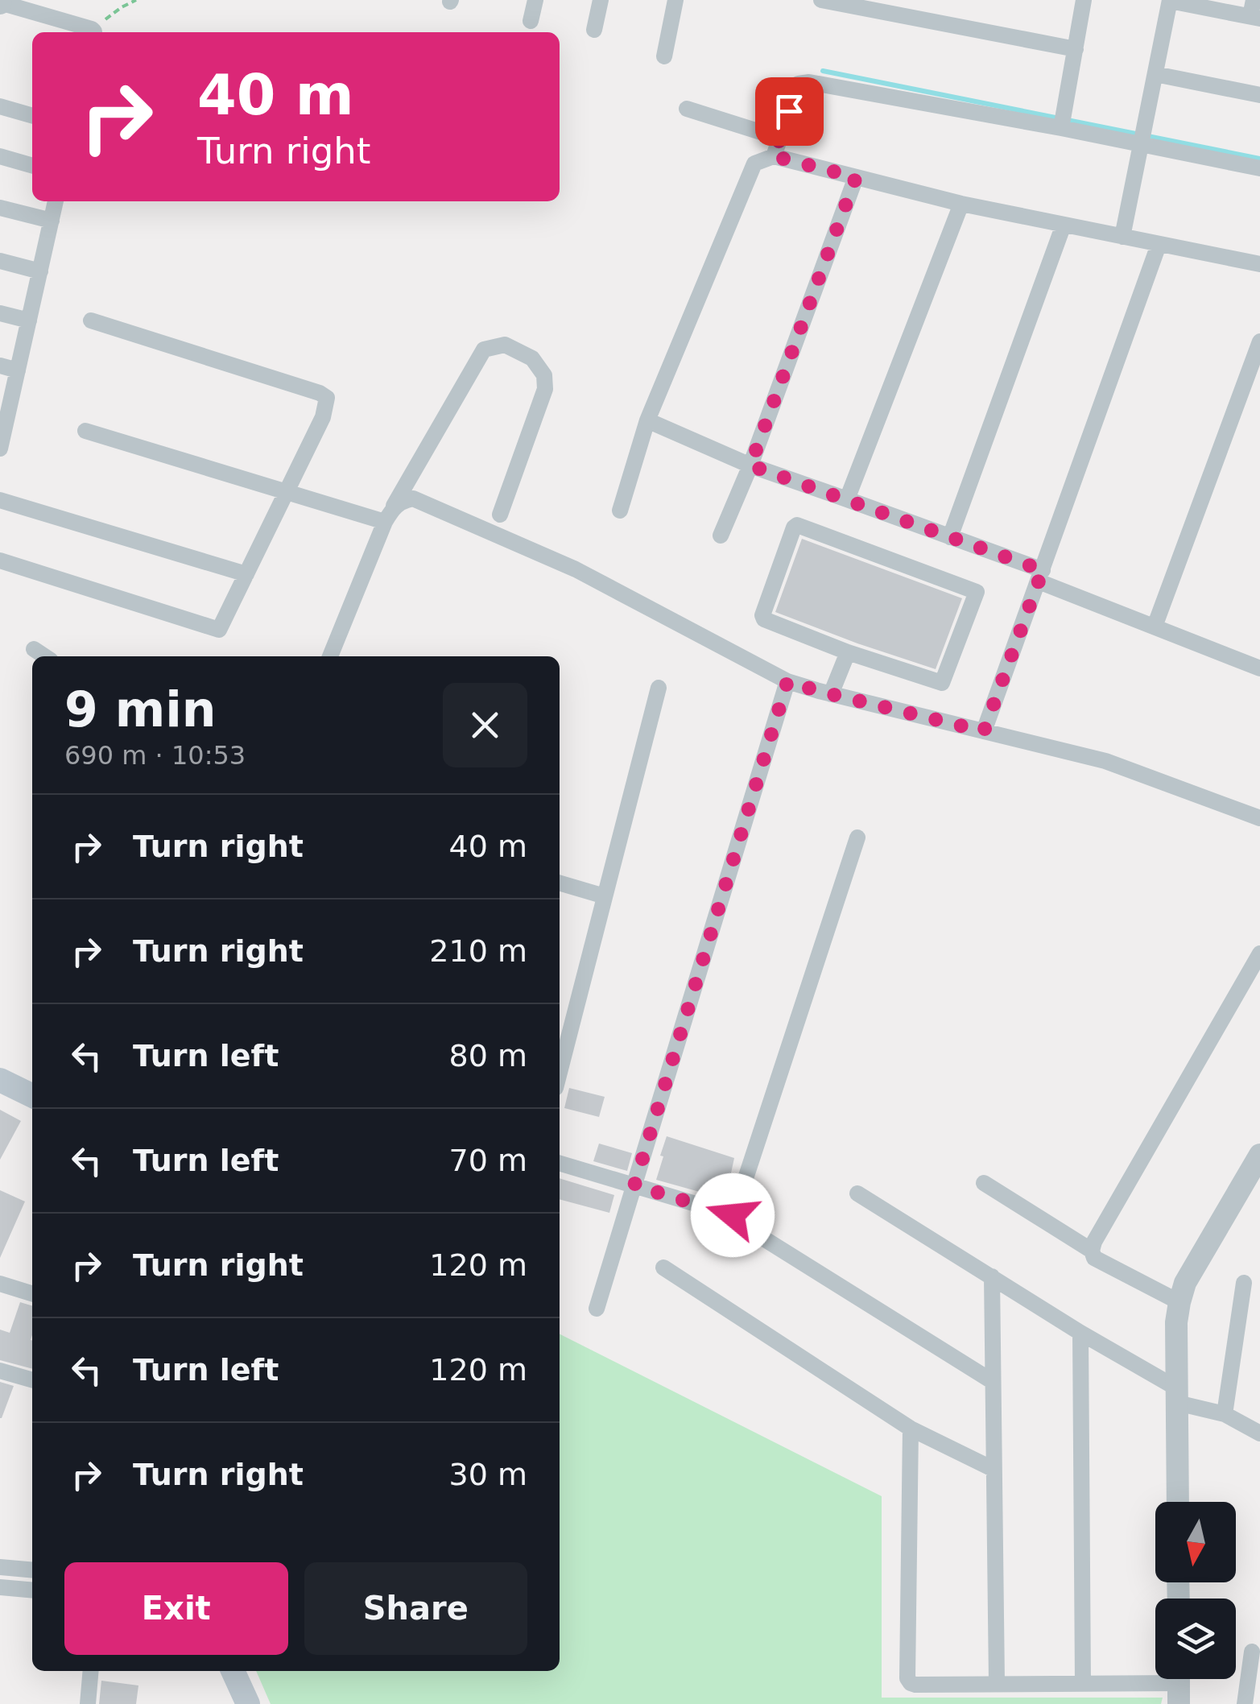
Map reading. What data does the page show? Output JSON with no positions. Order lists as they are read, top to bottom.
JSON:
{
  "north": "bottom",
  "page": {
    "turn": ["40 m", "Turn right"],
    "heading": ["9 min", "690 m · 10:53"],
    "list": [
      {
        "name": "Turn right",
        "value": "40 m"
      },
      {
        "name": "Turn right",
        "value": "210 m"
      },
      {
        "name": "Turn left",
        "value": "80 m"
      },
      {
        "name": "Turn left",
        "value": "70 m"
      },
      {
        "name": "Turn right",
        "value": "120 m"
      },
      {
        "name": "Turn left",
        "value": "120 m"
      },
      {
        "name": "Turn right",
        "value": "30 m"
      }
    ],
    "buttons": ["Exit", "Share"]
  }
}
